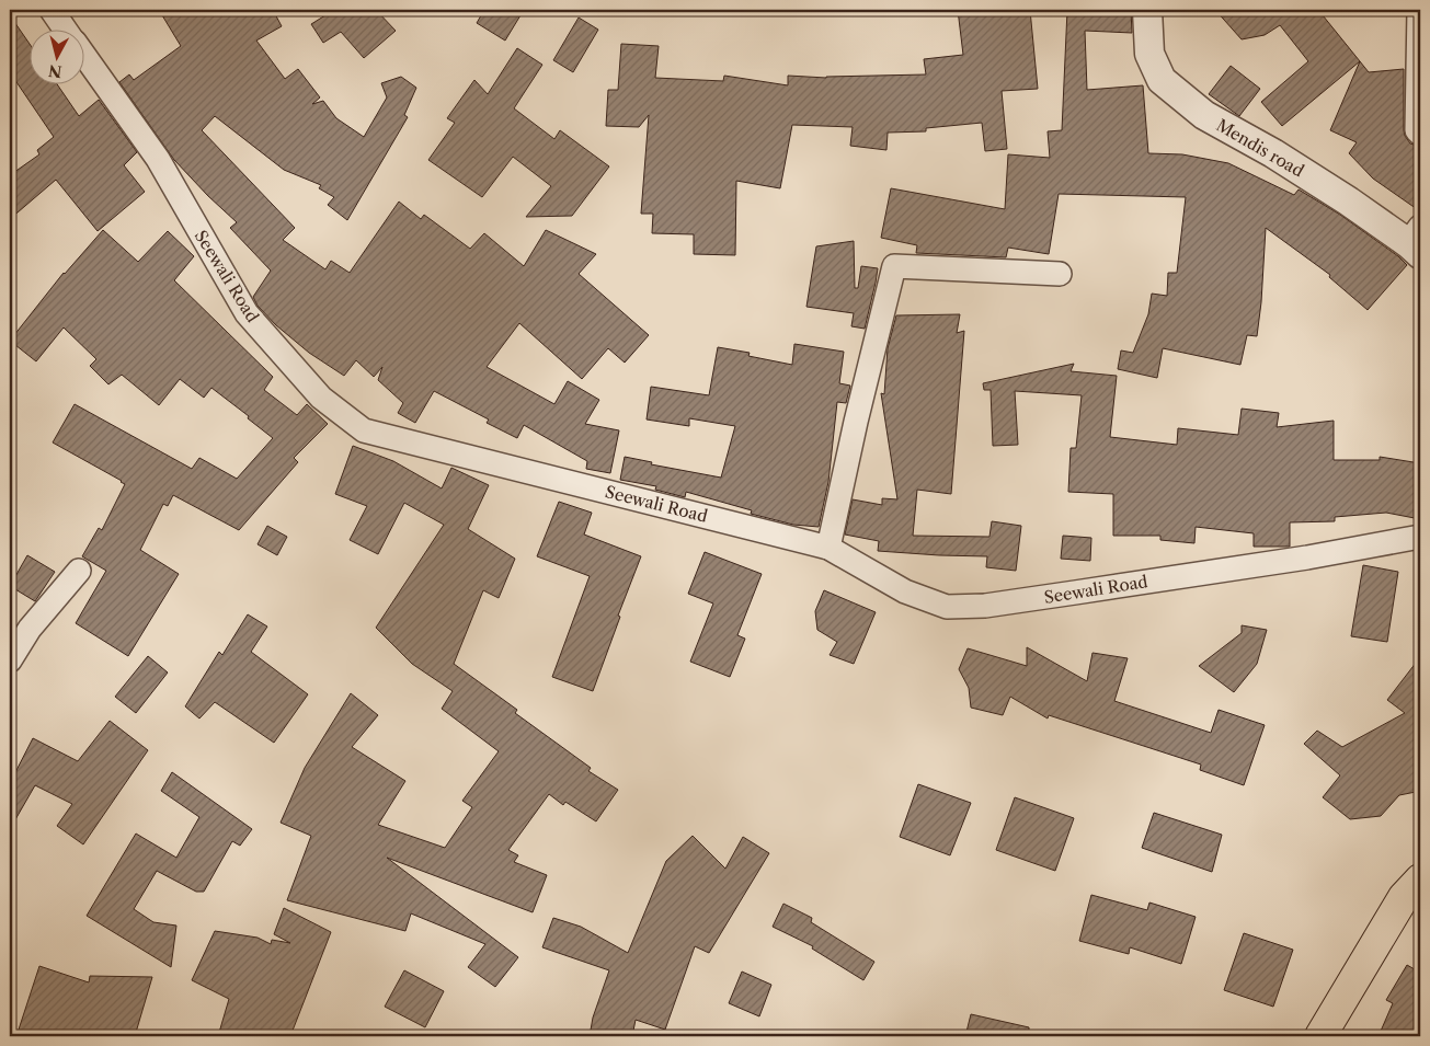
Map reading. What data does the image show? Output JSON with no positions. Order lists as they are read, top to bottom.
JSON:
{
  "streets": {
    "street": ["Mendis road", "Seewali Road"]
  },
  "north": "bottom"
}
